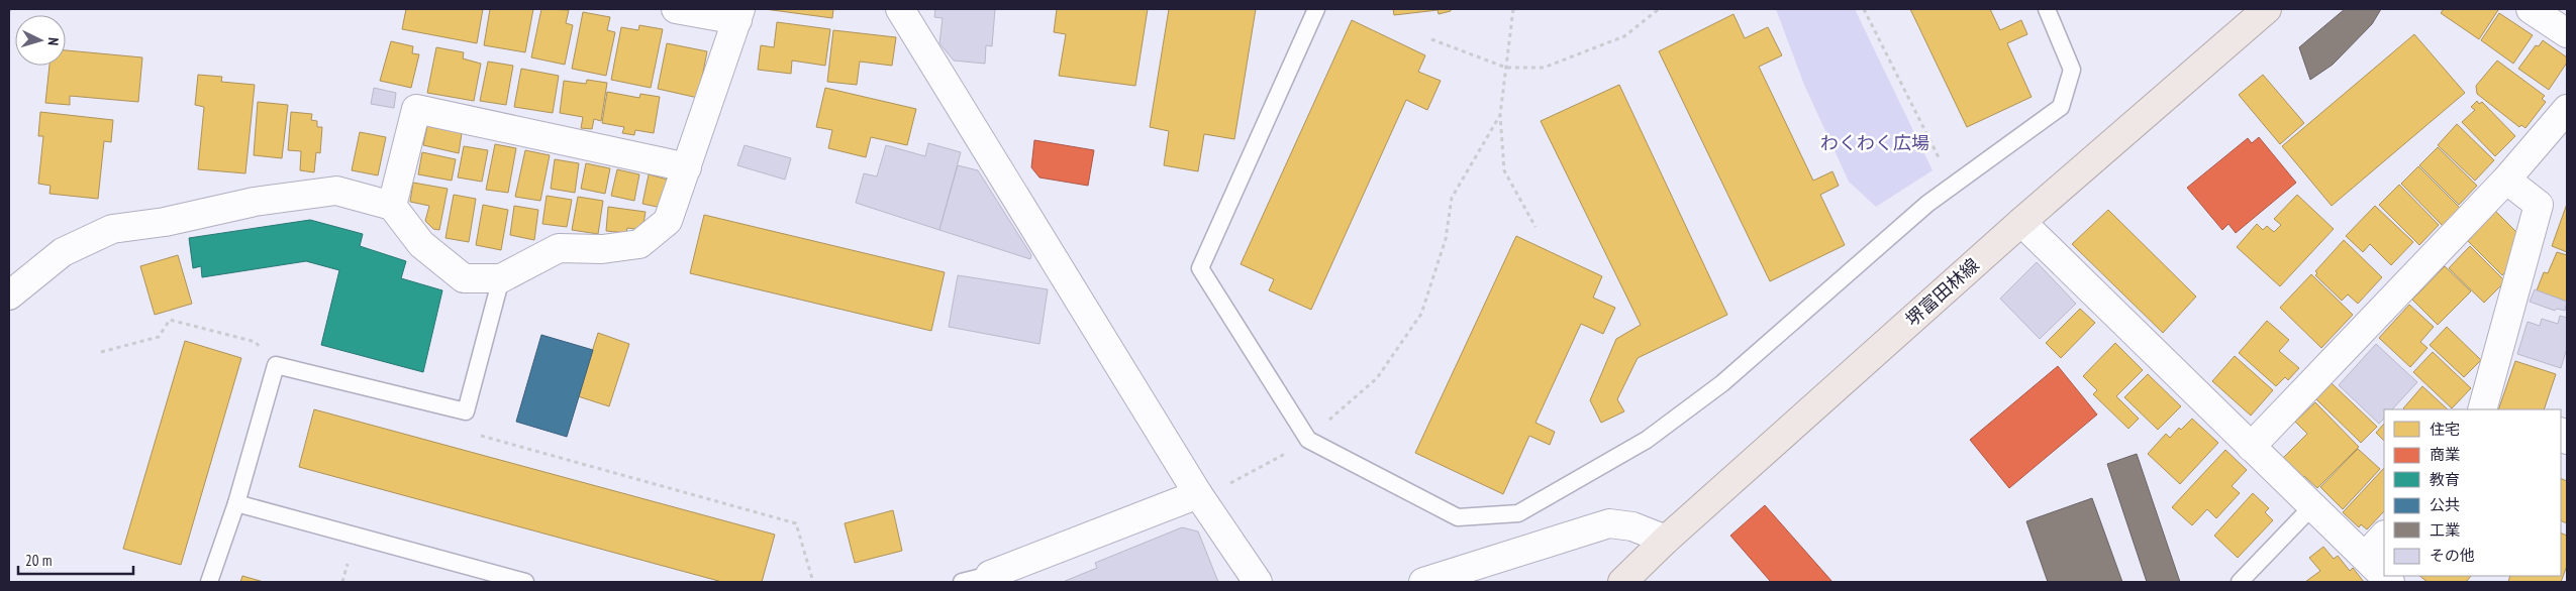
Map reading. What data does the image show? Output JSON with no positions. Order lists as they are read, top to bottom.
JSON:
{
  "streets": {
    "main road": ["堺富田林線"]
  },
  "parks": ["わくわく広場"],
  "legend": [
    "住宅",
    "商業",
    "教育",
    "公共",
    "工業",
    "その他"
  ],
  "scale_bar": "20 m",
  "north": "right"
}
